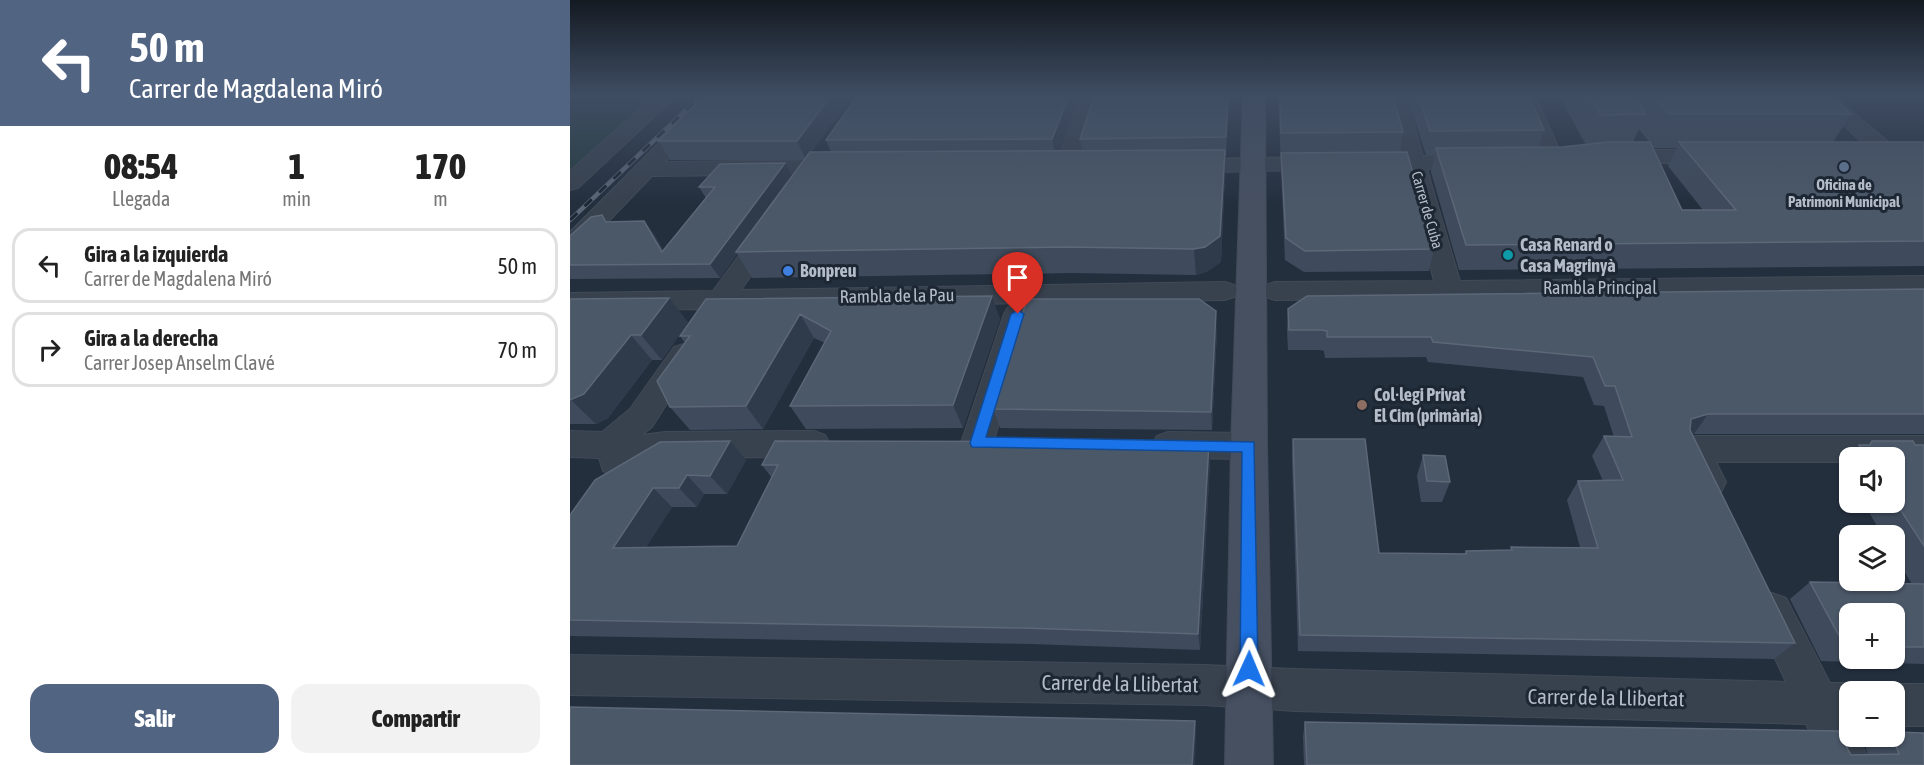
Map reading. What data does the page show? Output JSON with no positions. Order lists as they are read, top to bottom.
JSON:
{
  "streets": {
    "street": [
      "Carrer de Cuba",
      "Rambla Principal",
      "Rambla de la Pau",
      "Carrer de la Llibertat"
    ]
  },
  "crossings": [
    ["Carrer de Cuba", "Rambla Principal"],
    ["Rambla Principal", "Rambla de la Pau"]
  ],
  "places": [
    "Oficina de Patrimoni Municipal",
    "Casa Renard o Casa Magrinyà",
    "Bonpreu",
    "Col·legi Privat El Cim (primària)"
  ],
  "page": {
    "turn": ["50 m", "Carrer de Magdalena Miró"],
    "eta": [
      "08:54",
      "Llegada",
      "1",
      "min",
      "170",
      "m"
    ],
    "list": [
      {
        "name": "Gira a la izquierda",
        "note": "Carrer de Magdalena Miró",
        "value": "50 m"
      },
      {
        "name": "Gira a la derecha",
        "note": "Carrer Josep Anselm Clavé",
        "value": "70 m"
      }
    ],
    "map_buttons": ["+", "−"],
    "buttons": ["Salir", "Compartir"]
  }
}
